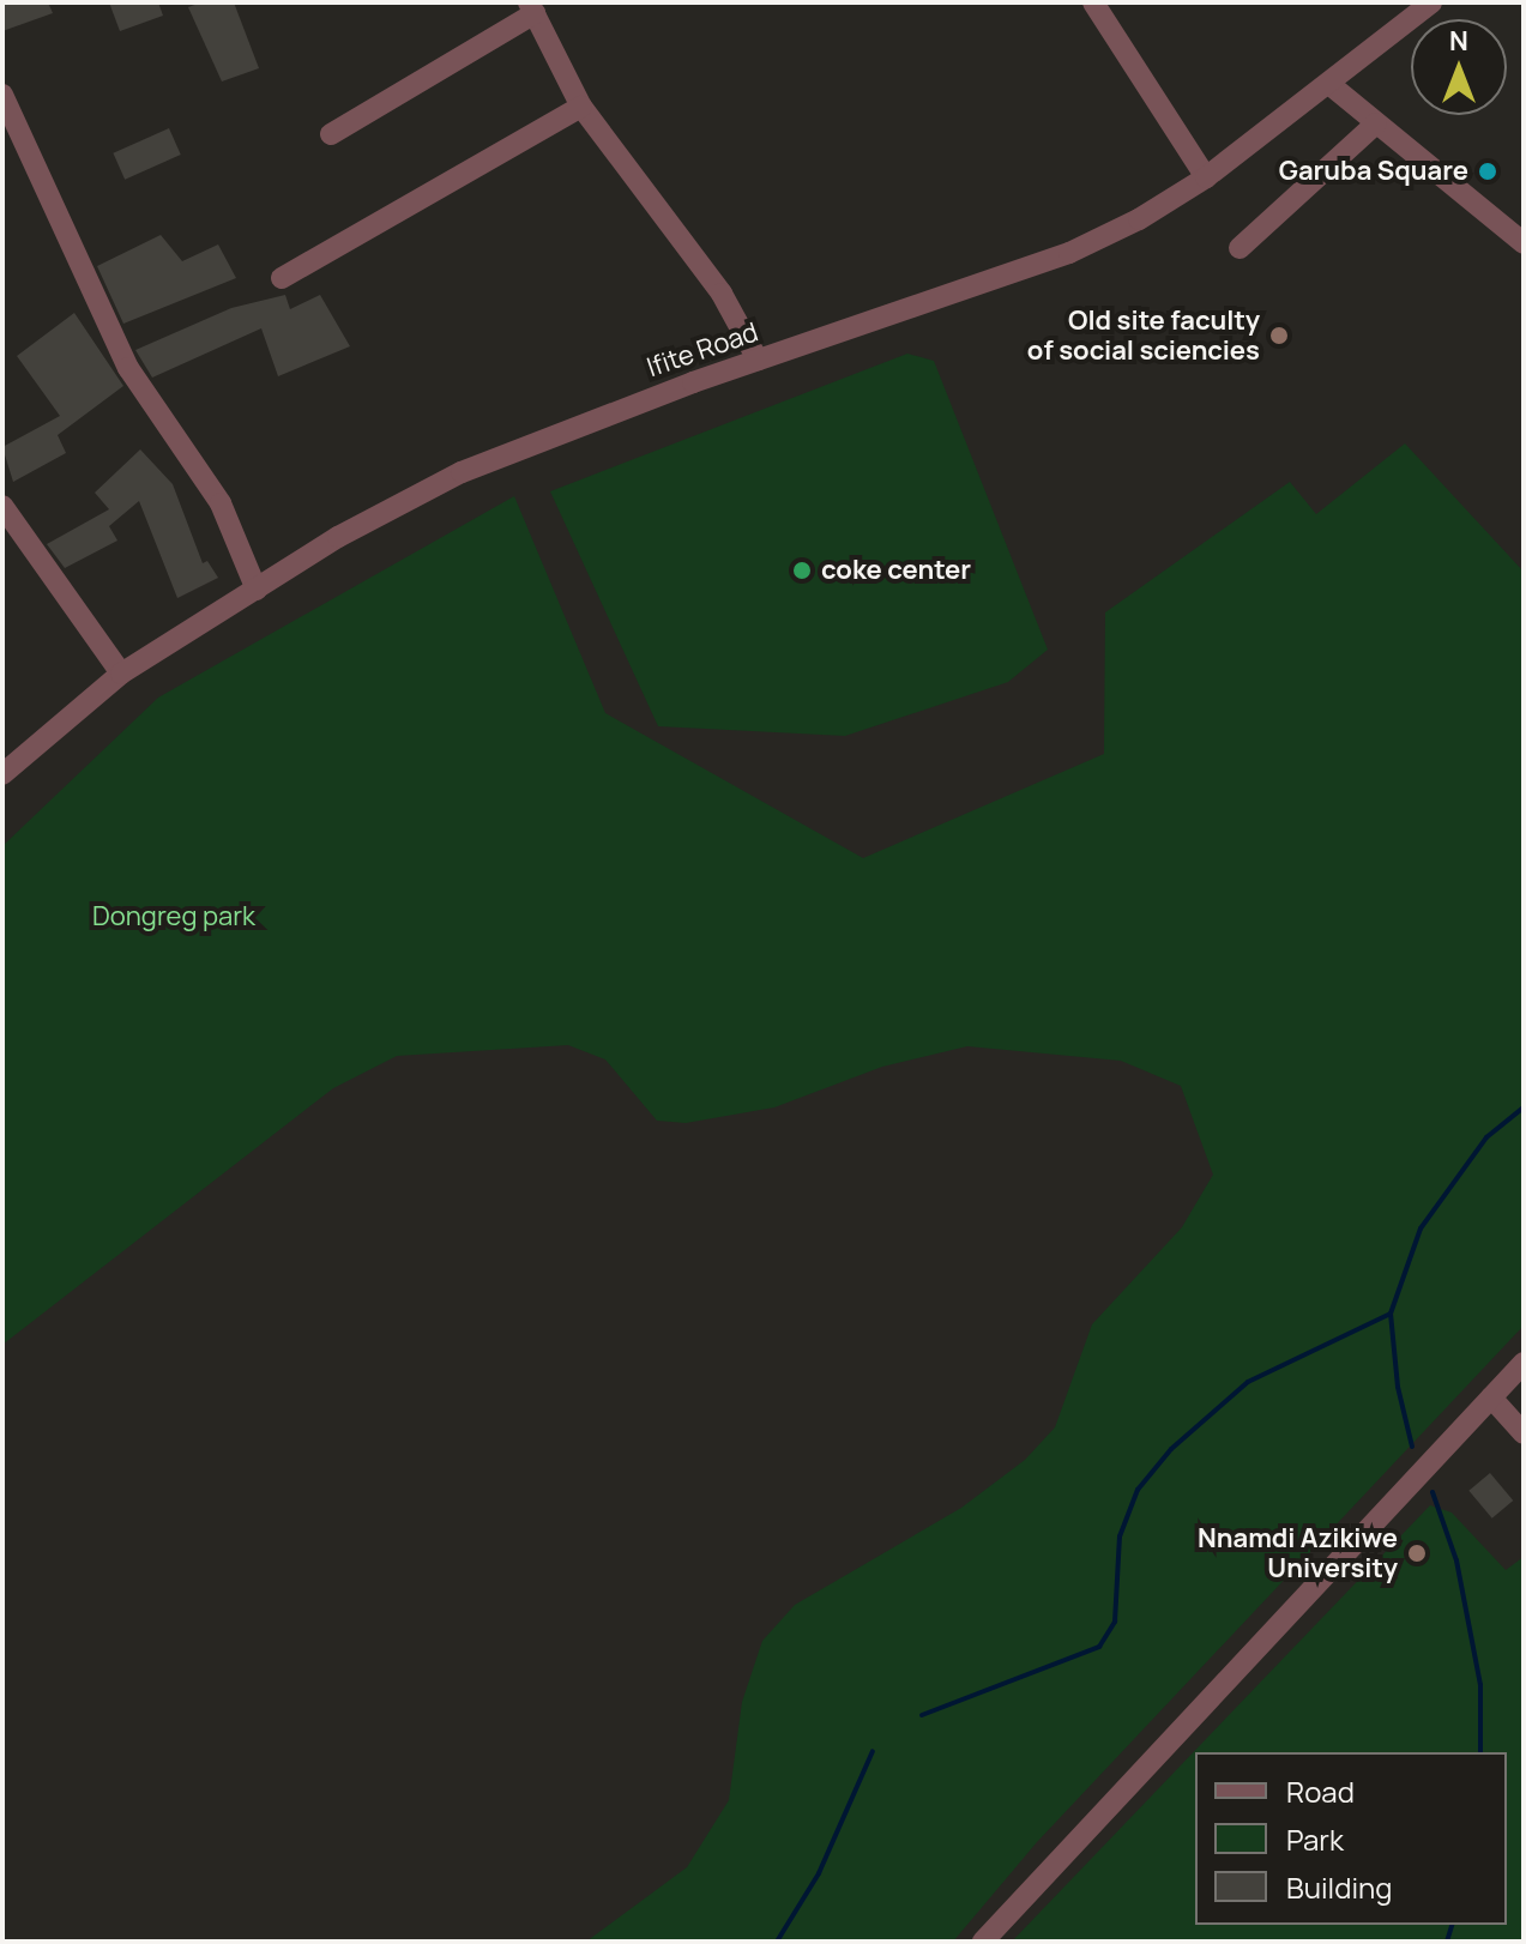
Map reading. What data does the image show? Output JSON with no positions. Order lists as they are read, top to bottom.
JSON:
{
  "streets": {
    "street": ["Ifite Road"]
  },
  "parks": ["Dongreg park"],
  "places": [
    "Garuba Square",
    "Old site faculty of social sciencies",
    "coke center",
    "Nnamdi Azikiwe University"
  ],
  "legend": ["Road", "Park", "Building"],
  "north": "top"
}
